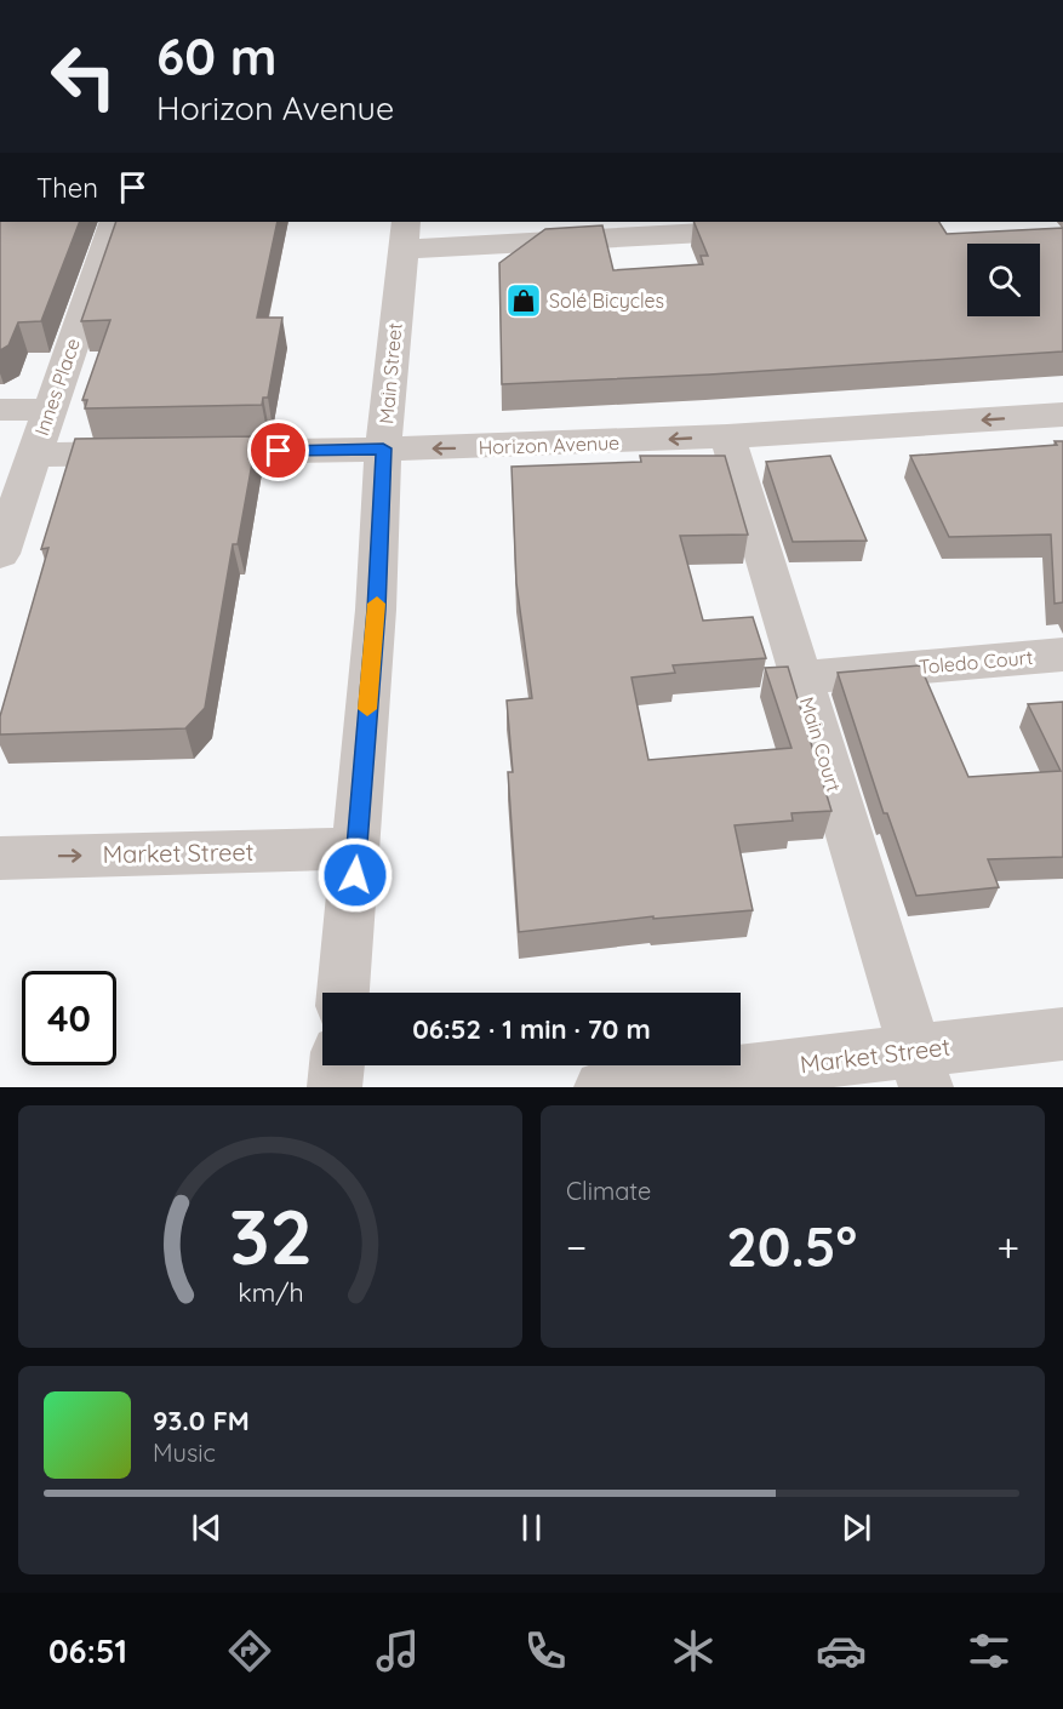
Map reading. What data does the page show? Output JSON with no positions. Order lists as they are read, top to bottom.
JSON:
{
  "streets": {
    "street": [
      "Main Street",
      "Innes Place",
      "Horizon Avenue",
      "Toledo Court",
      "Main Court",
      "Market Street"
    ]
  },
  "crossings": [
    ["Main Street", "Horizon Avenue"],
    ["Main Street", "Market Street"],
    ["Innes Place", "Horizon Avenue"],
    ["Horizon Avenue", "Main Court"],
    ["Toledo Court", "Main Court"],
    ["Main Court", "Market Street"]
  ],
  "one_way": ["Market Street"],
  "places": {
    "shop": ["Solé Bicycles"]
  },
  "page": {
    "turn": ["60 m", "Horizon Avenue"],
    "then": "Then",
    "limit": "40",
    "trip": "06:52 · 1 min · 70 m",
    "tile": "Climate",
    "heat": ["−", "20.5°", "+"],
    "song": ["93.0 FM", "Music"],
    "tabs": "06:51",
    "gauge": ["32", "km/h"]
  }
}
